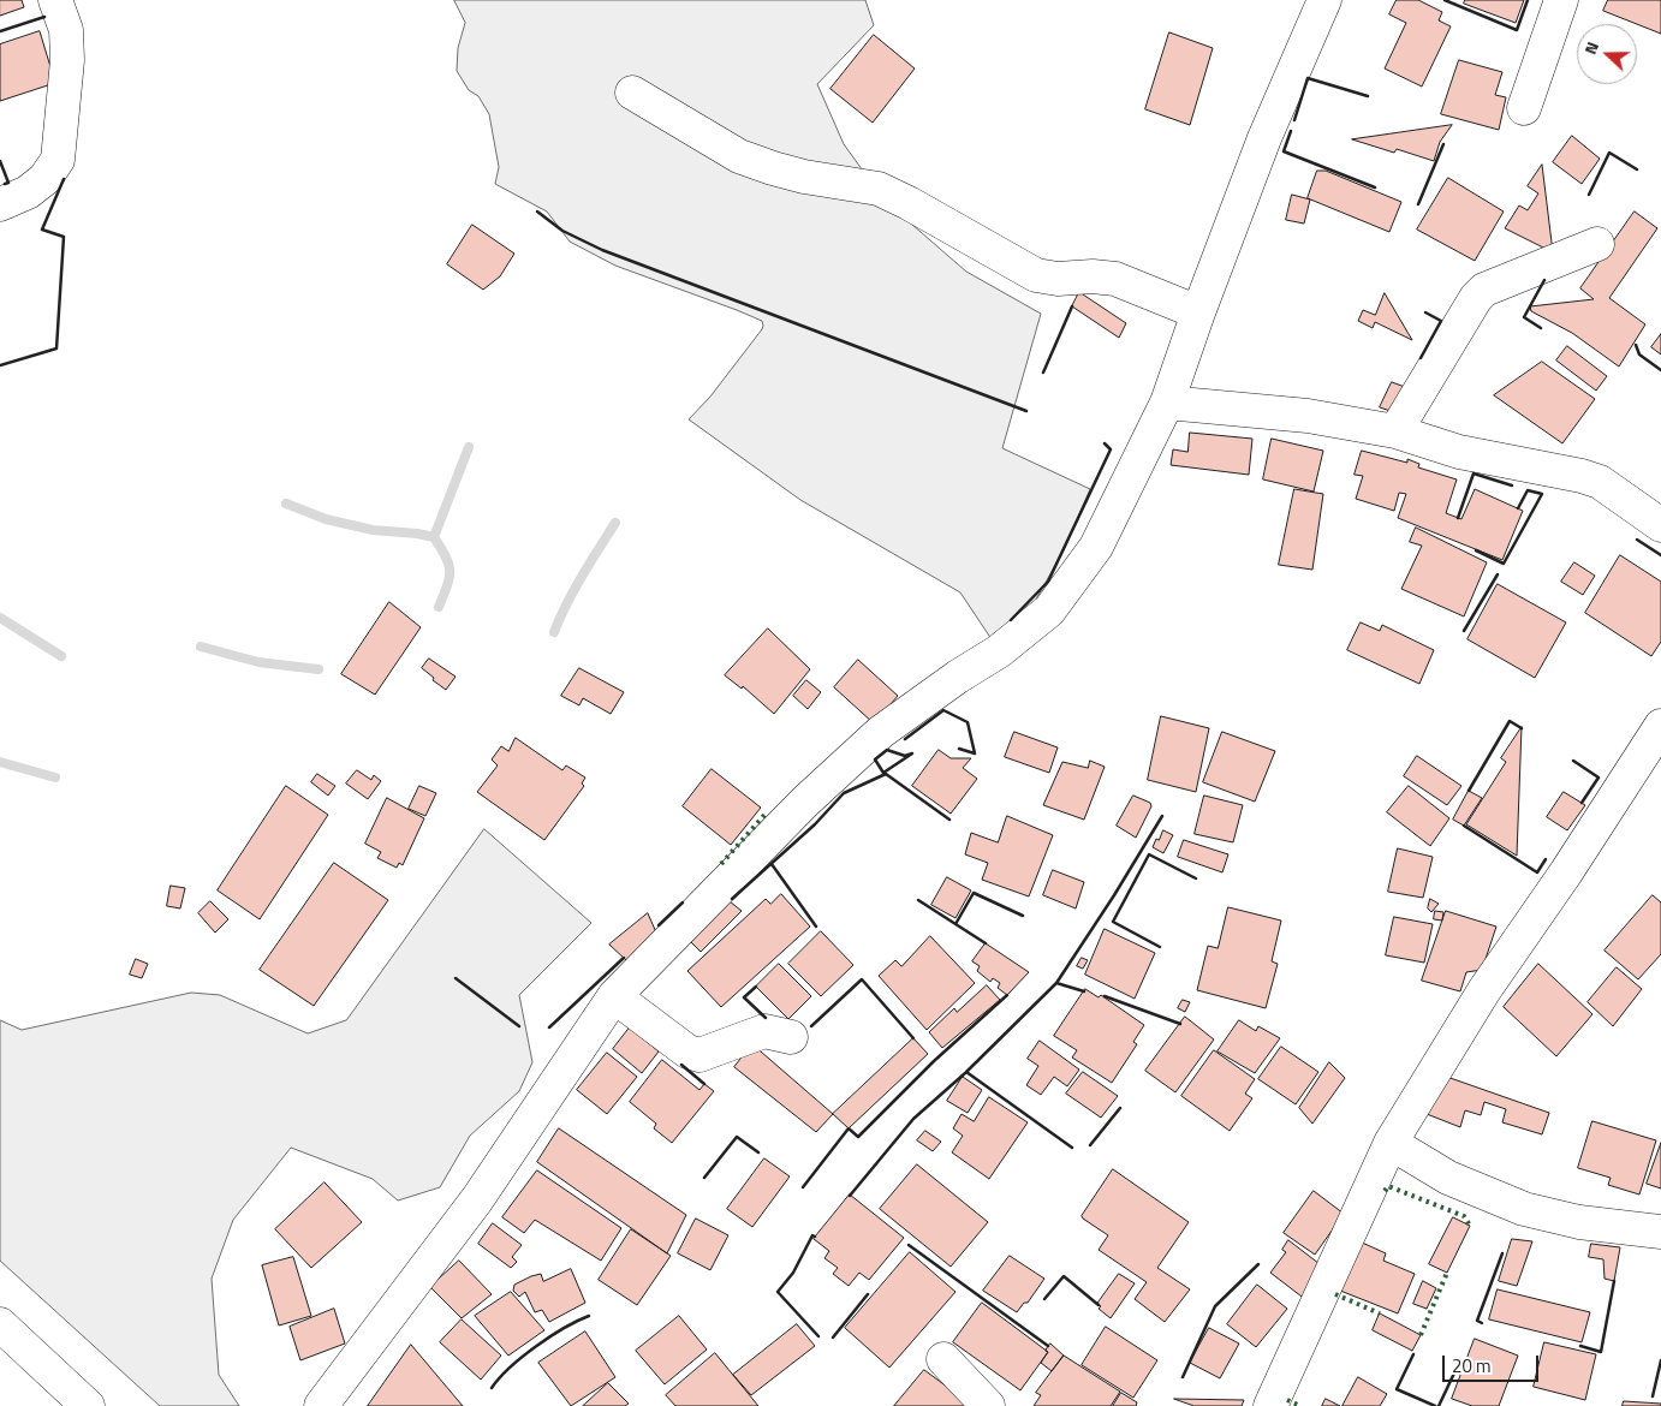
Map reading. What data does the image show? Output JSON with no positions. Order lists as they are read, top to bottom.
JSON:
{
  "scale_bar": "20 m",
  "north": "left"
}
